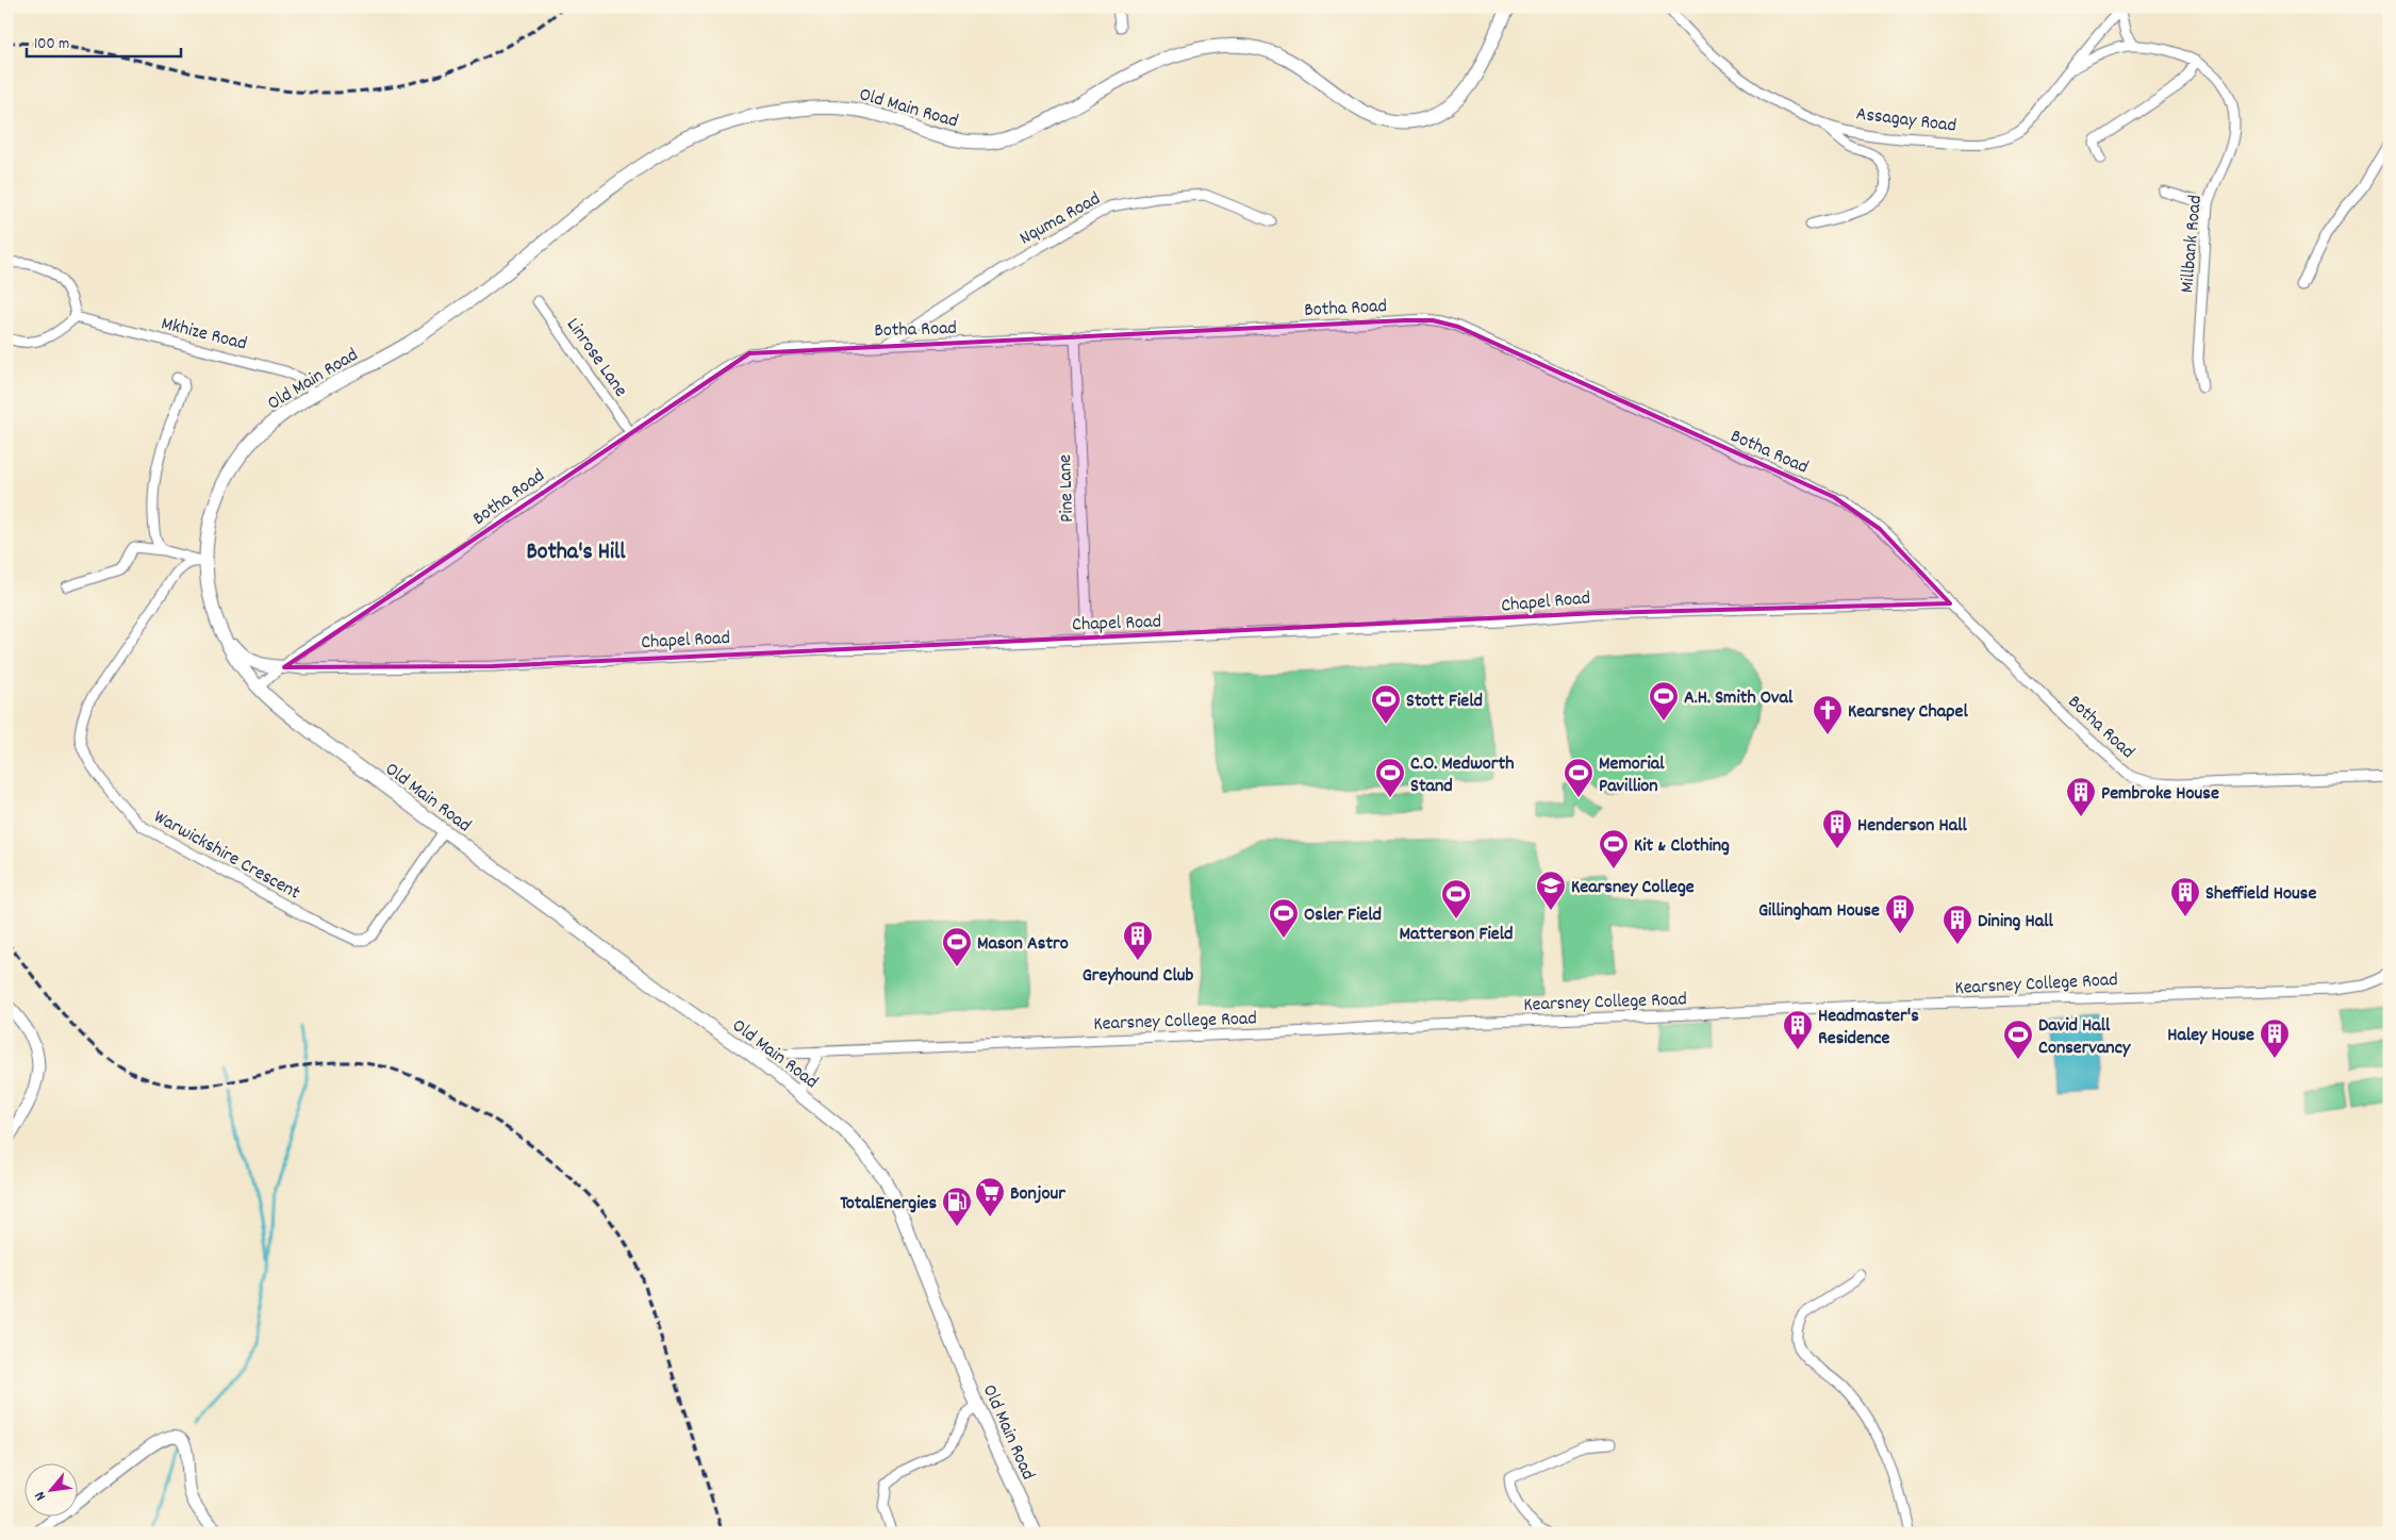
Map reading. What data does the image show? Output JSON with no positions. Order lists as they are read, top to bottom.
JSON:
{
  "streets": {
    "main road": ["Old Main Road"],
    "street": [
      "Assagay Road",
      "Nquma Road",
      "Millbank Road",
      "Botha Road",
      "Mkhize Road",
      "Linrose Lane",
      "Pine Lane",
      "Chapel Road",
      "Warwickshire Crescent",
      "Kearsney College Road"
    ]
  },
  "crossings": [
    ["Old Main Road", "Botha Road"],
    ["Old Main Road", "Mkhize Road"],
    ["Old Main Road", "Warwickshire Crescent"],
    ["Old Main Road", "Kearsney College Road"],
    ["Assagay Road", "Millbank Road"],
    ["Nquma Road", "Botha Road"],
    ["Botha Road", "Linrose Lane"],
    ["Botha Road", "Pine Lane"],
    ["Botha Road", "Chapel Road"],
    ["Pine Lane", "Chapel Road"]
  ],
  "districts": ["Botha's Hill"],
  "places": {
    "sports": [
      "A.H. Smith Oval",
      "Stott Field",
      "C.O. Medworth Stand",
      "Memorial Pavillion",
      "Kit & Clothing",
      "Matterson Field",
      "Osler Field",
      "Mason Astro",
      "David Hall Conservancy"
    ],
    "church": ["Kearsney Chapel"],
    "building": [
      "Pembroke House",
      "Henderson Hall",
      "Sheffield House",
      "Gillingham House",
      "Dining Hall",
      "Greyhound Club",
      "Headmaster's Residence",
      "Haley House"
    ],
    "school or university": ["Kearsney College"],
    "supermarket": ["Bonjour"],
    "fuel station": ["TotalEnergies"]
  },
  "scale_bar": "100 m",
  "north": "bottom left"
}
